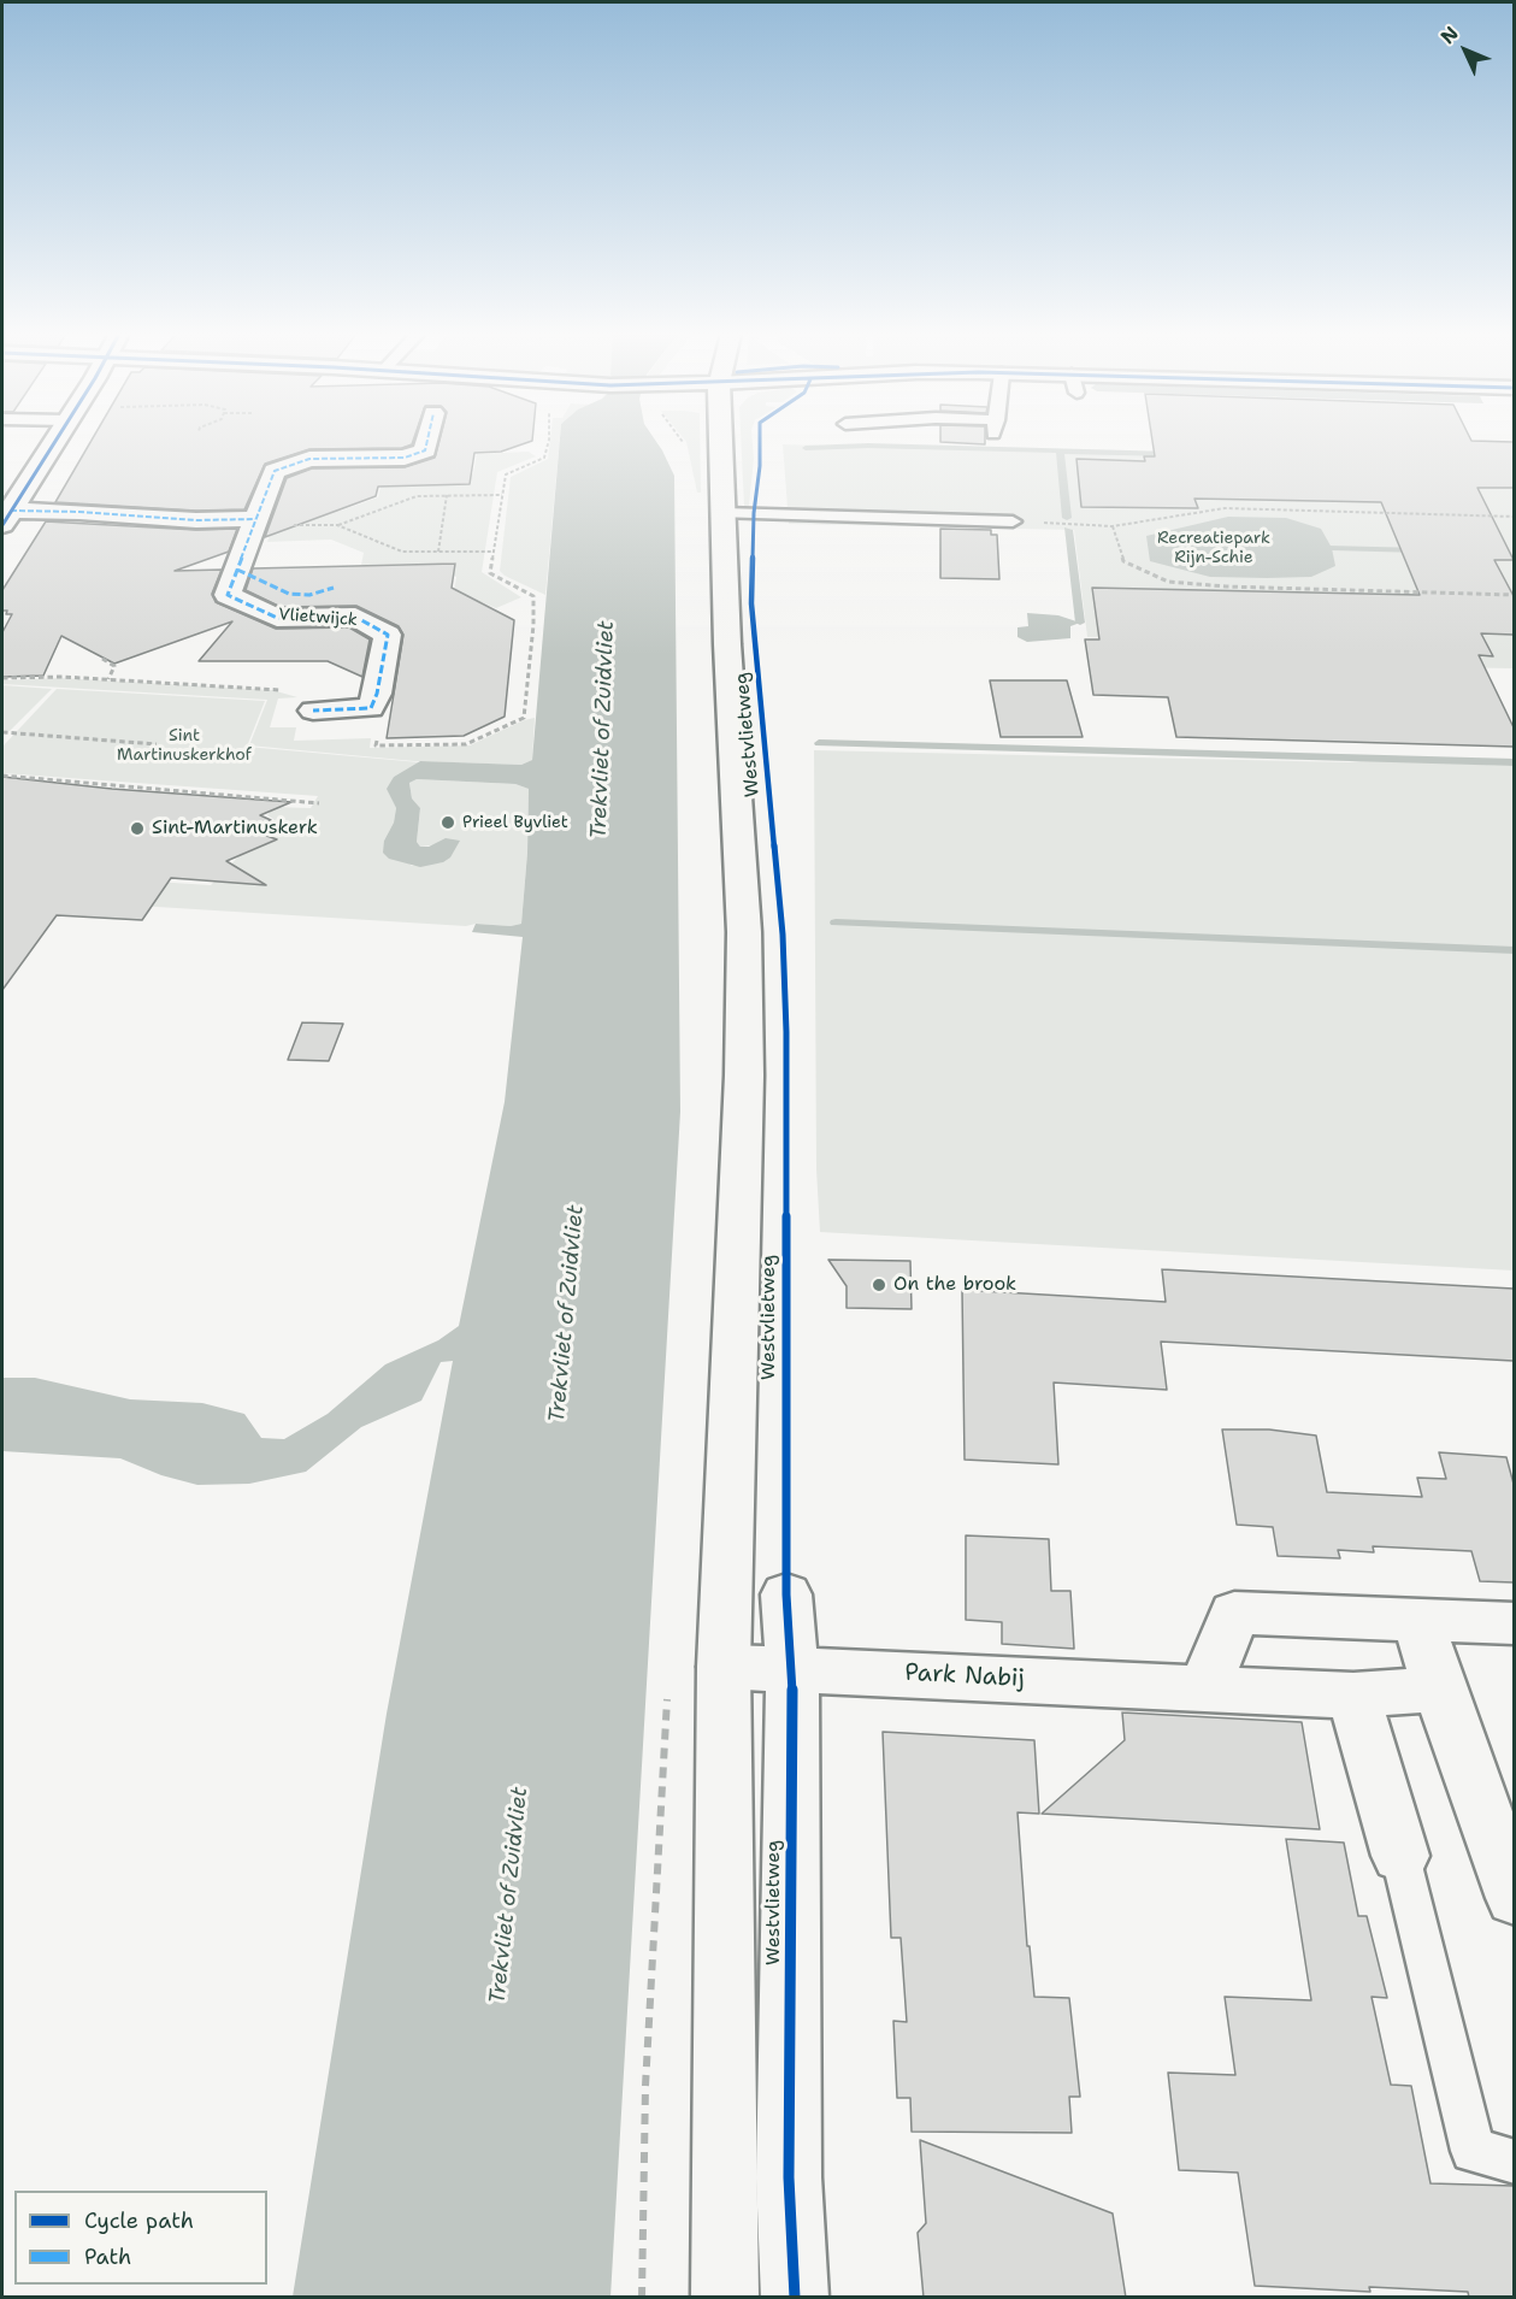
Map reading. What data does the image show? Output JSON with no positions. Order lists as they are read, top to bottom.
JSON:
{
  "streets": {
    "street": ["Vlietwijck", "Westvlietweg", "Park Nabij"]
  },
  "crossings": [
    ["Westvlietweg", "Park Nabij"]
  ],
  "water": ["Trekvliet of Zuidvliet"],
  "parks": ["Recreatiepark Rijn-Schie", "Sint Martinuskerkhof"],
  "places": ["Prieel Byvliet", "Sint-Martinuskerk", "On the brook"],
  "legend": ["Cycle path", "Path"],
  "north": "top left"
}
